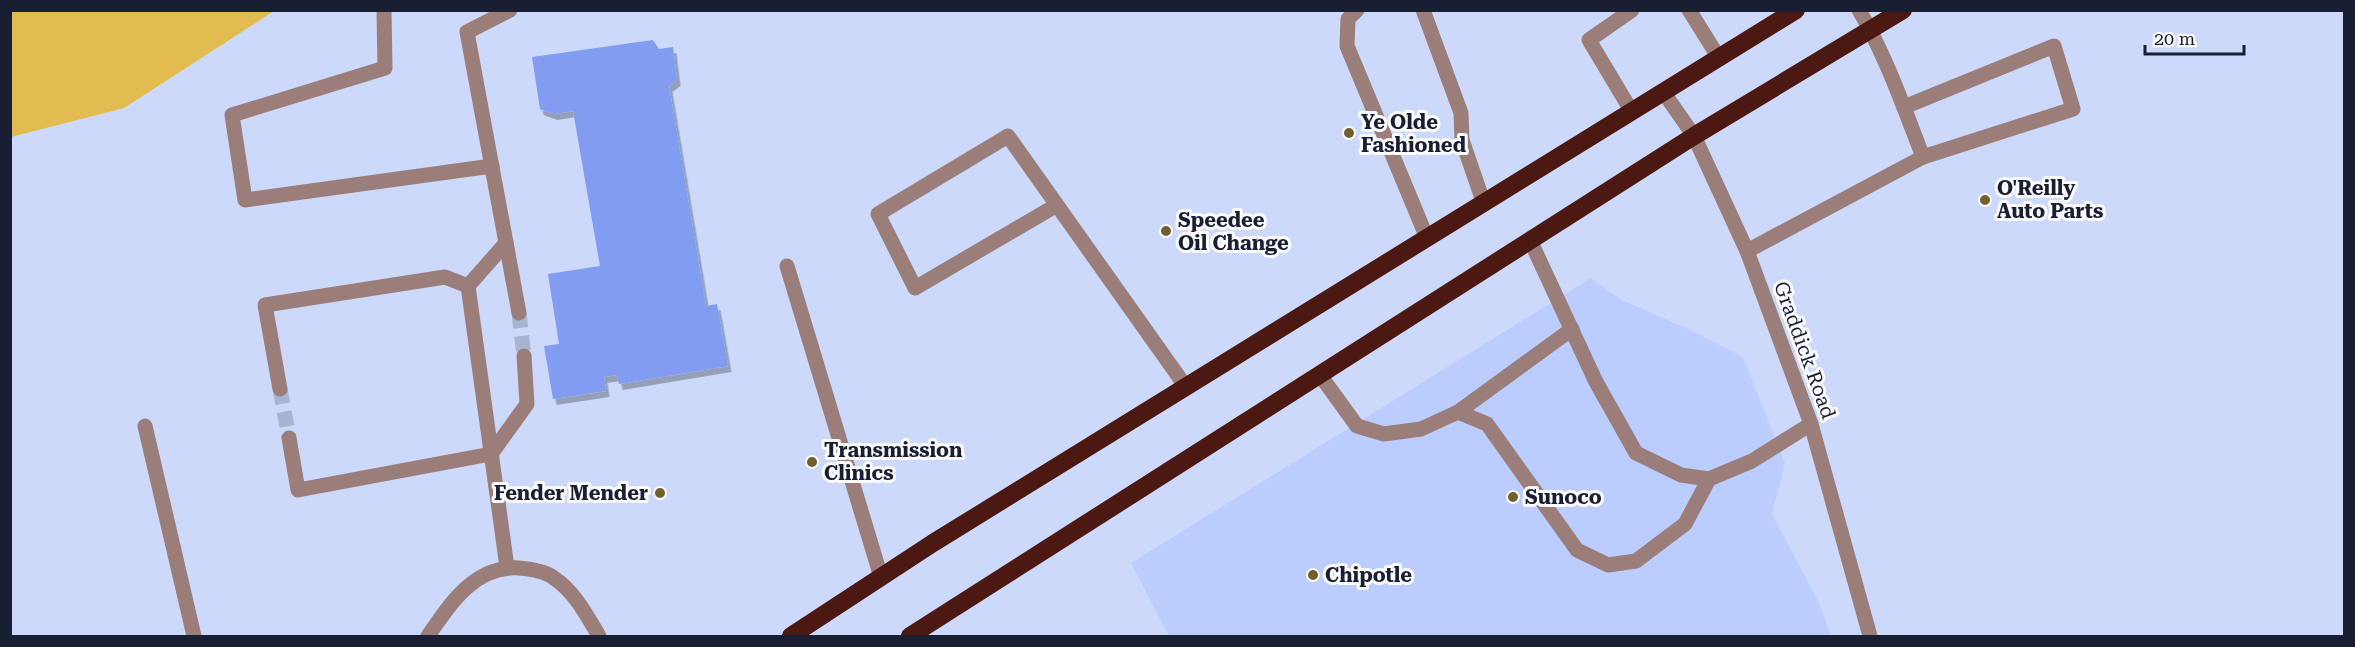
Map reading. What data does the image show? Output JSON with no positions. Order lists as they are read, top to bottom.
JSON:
{
  "streets": {
    "street": ["Graddick Road"]
  },
  "places": [
    "Ye Olde Fashioned",
    "O'Reilly Auto Parts",
    "Speedee Oil Change",
    "Transmission Clinics",
    "Fender Mender",
    "Sunoco",
    "Chipotle"
  ],
  "scale_bar": "20 m"
}
